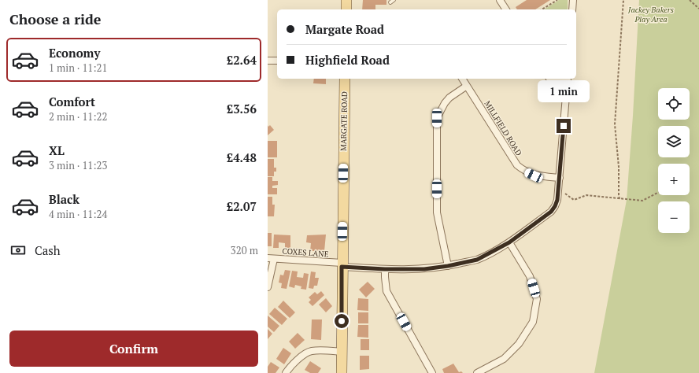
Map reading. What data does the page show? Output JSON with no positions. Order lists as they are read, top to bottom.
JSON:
{
  "streets": {
    "main road": ["MARGATE ROAD"],
    "street": ["MILLFIELD ROAD", "COXES LANE"]
  },
  "crossings": [
    ["MARGATE ROAD", "COXES LANE"],
    ["MILLFIELD ROAD", "COXES LANE"]
  ],
  "parks": ["Jackey Bakers Play Area"],
  "page": {
    "heading": "Choose a ride",
    "banner": ["Margate Road", "Highfield Road"],
    "list": [
      {
        "name": "Economy",
        "note": "1 min · 11:21",
        "value": "£2.64"
      },
      {
        "name": "Comfort",
        "note": "2 min · 11:22",
        "value": "£3.56"
      },
      {
        "name": "XL",
        "note": "3 min · 11:23",
        "value": "£4.48"
      },
      {
        "name": "Black",
        "note": "4 min · 11:24",
        "value": "£2.07"
      }
    ],
    "bubble": "1 min",
    "map_buttons": ["+", "−"],
    "pay": ["Cash", "320 m"],
    "buttons": "Confirm"
  }
}
